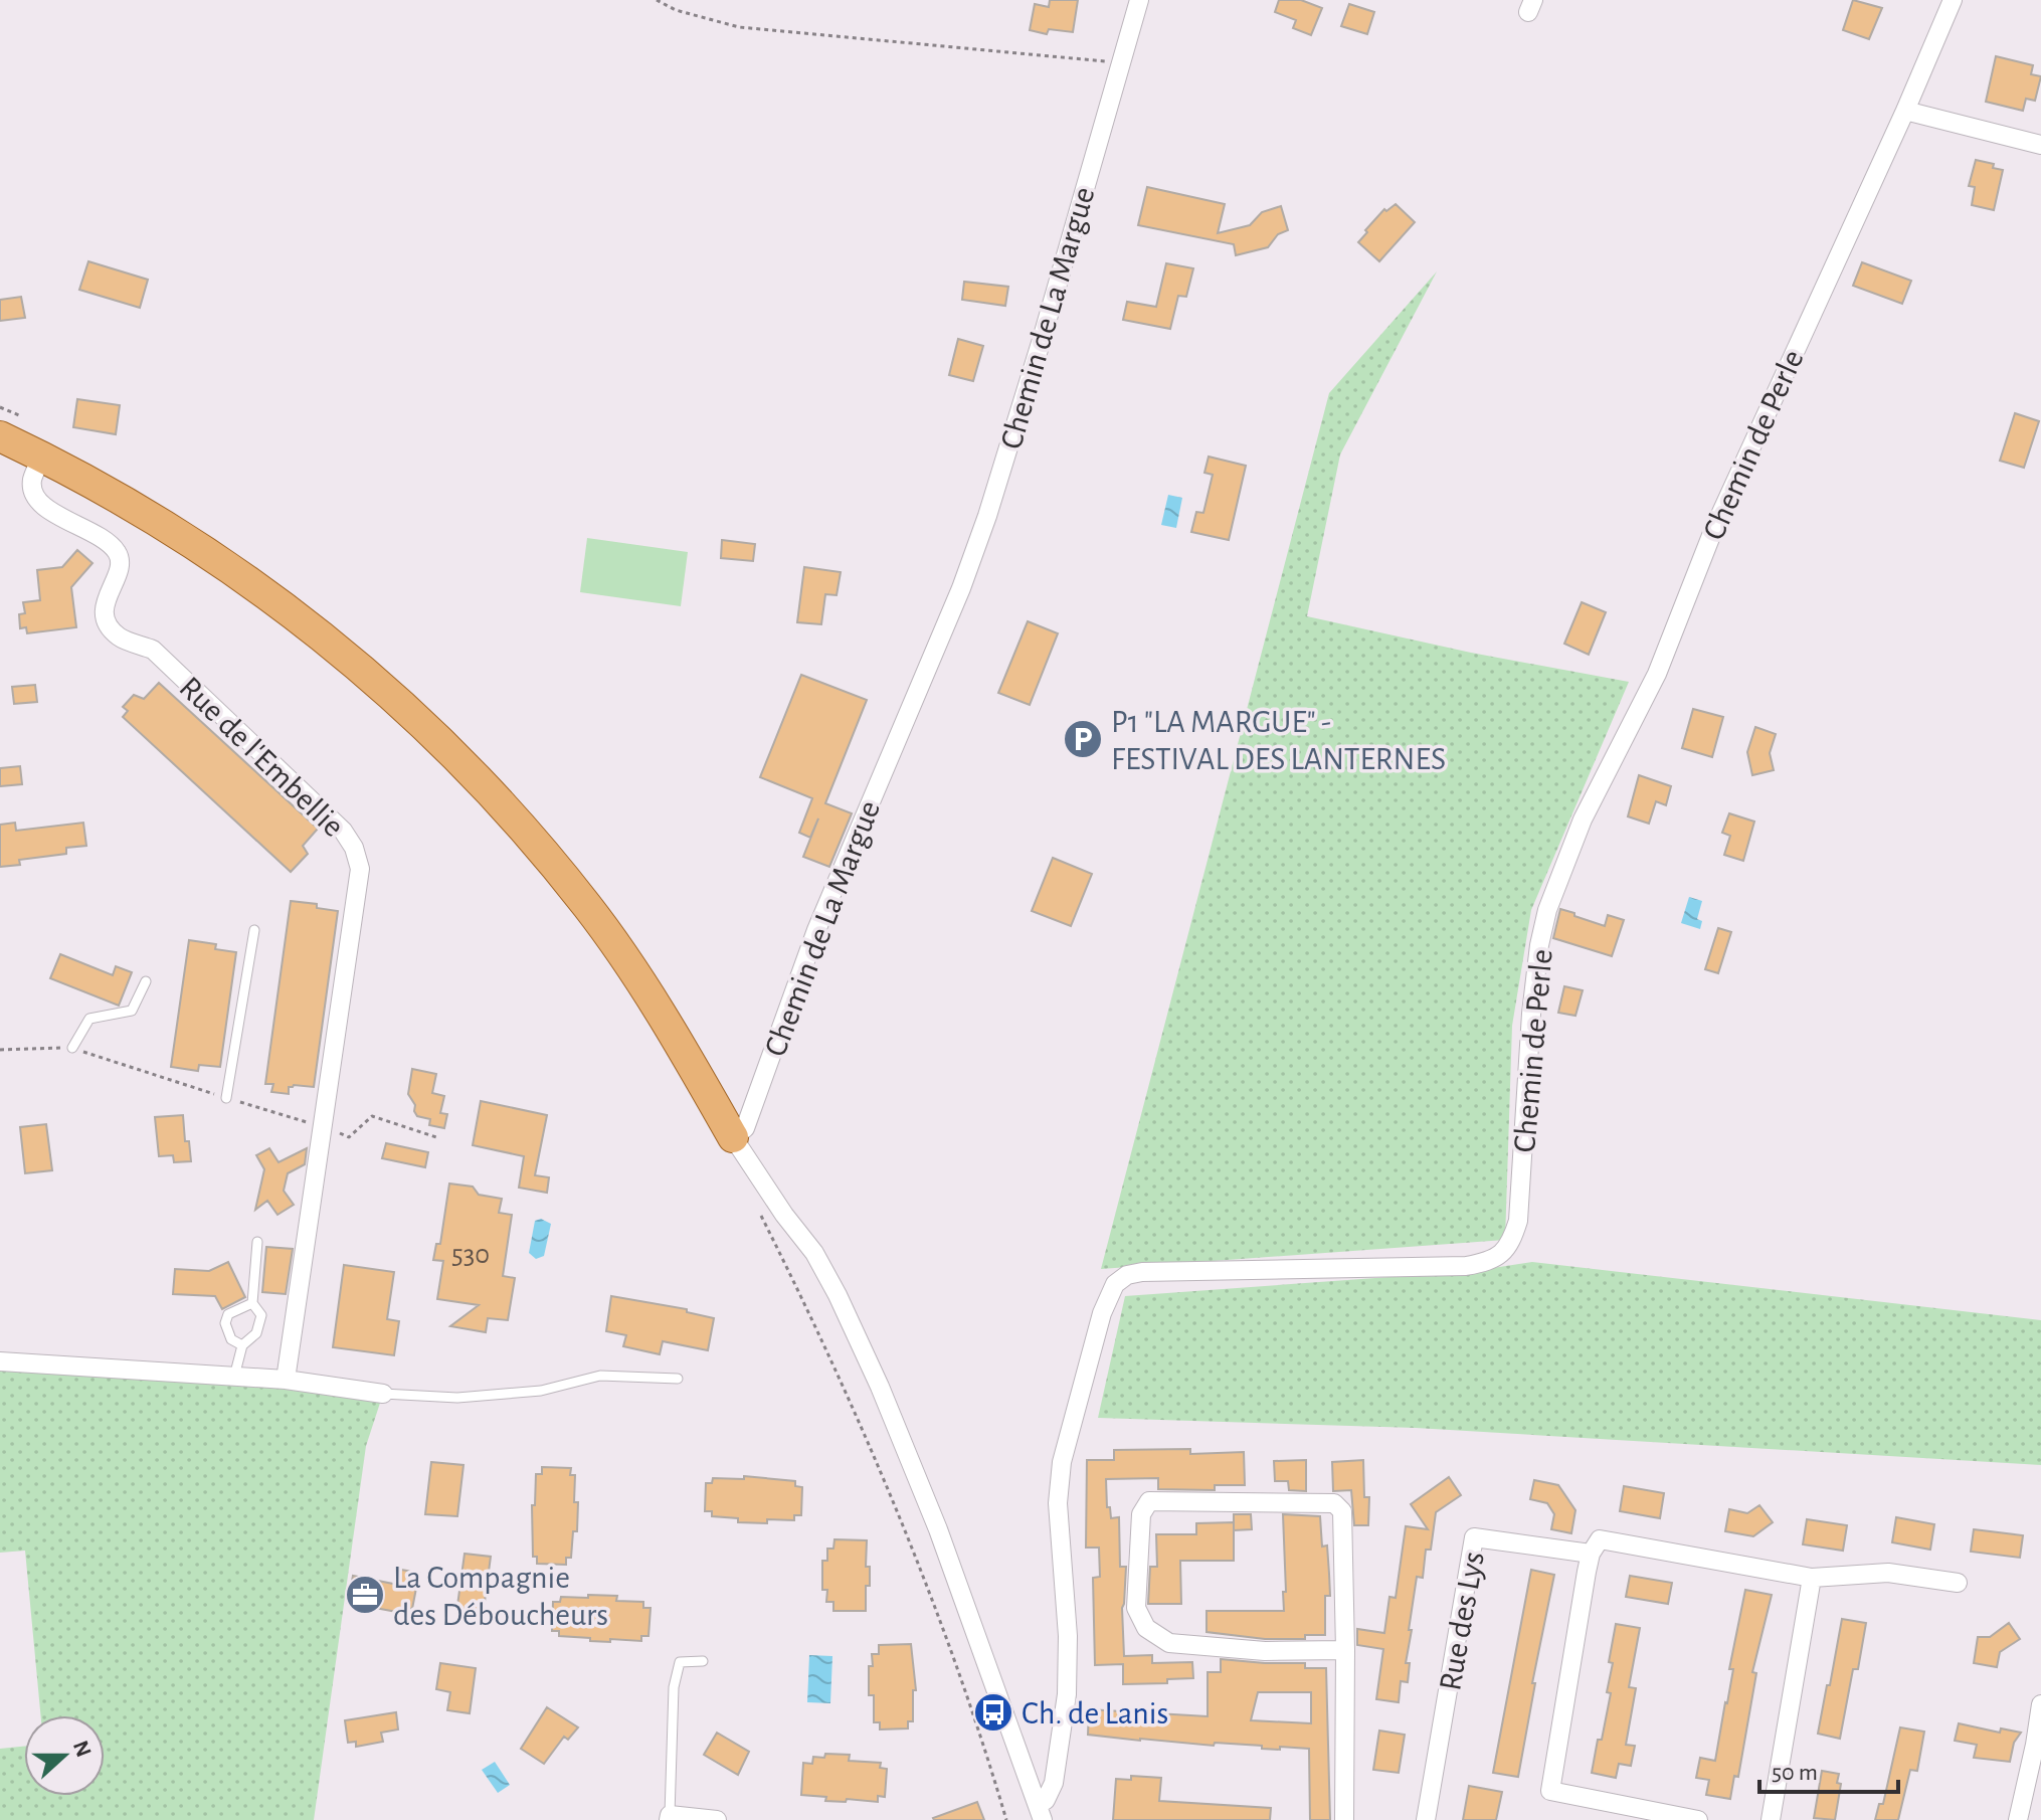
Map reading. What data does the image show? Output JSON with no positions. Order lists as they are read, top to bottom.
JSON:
{
  "streets": {
    "street": [
      "Chemin de La Margue",
      "Chemin de Perle",
      "Rue de l'Embellie",
      "Rue des Lys"
    ]
  },
  "places": {
    "parking": ["P1 \"LA MARGUE\" - FESTIVAL DES LANTERNES"],
    "office": ["La Compagnie des Déboucheurs"],
    "bus stop": ["Ch. de Lanis"]
  },
  "house_numbers": ["530"],
  "scale_bar": "50 m",
  "north": "right"
}
